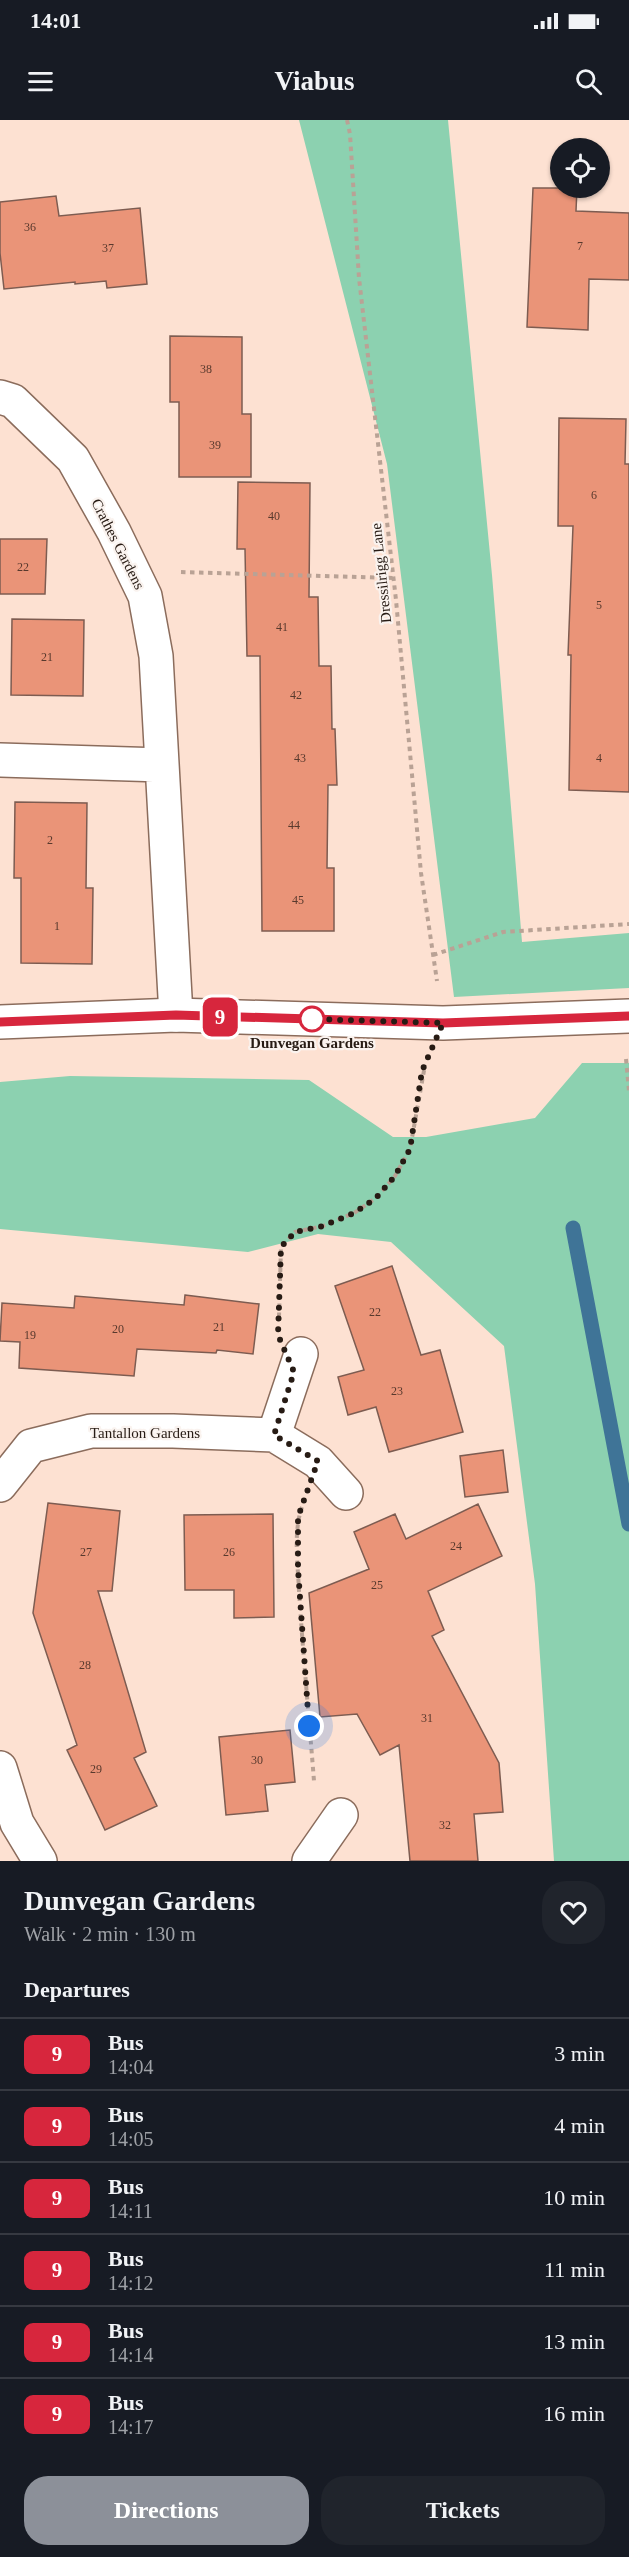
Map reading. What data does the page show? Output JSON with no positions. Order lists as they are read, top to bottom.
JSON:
{
  "streets": {
    "street": ["Crathes Gardens", "Tantallon Gardens"],
    "path": ["Dressilrigg Lane"]
  },
  "places": ["Dunvegan Gardens"],
  "lines": ["bus line 9"],
  "house_numbers": [
    "36",
    "7",
    "37",
    "38",
    "39",
    "6",
    "40",
    "22",
    "5",
    "41",
    "21",
    "42",
    "43",
    "4",
    "44",
    "2",
    "45",
    "1",
    "22",
    "21",
    "20",
    "19",
    "23",
    "24",
    "27",
    "26",
    "25",
    "28",
    "31",
    "30",
    "29",
    "32"
  ],
  "page": {
    "status": "14:01",
    "header": "Viabus",
    "on_map": "9",
    "heading": [
      ["Dunvegan Gardens", "Walk · 2 min · 130 m"],
      "Departures"
    ],
    "list": [
      {
        "mark": "9",
        "name": "Bus",
        "note": "14:04",
        "value": "3 min"
      },
      {
        "mark": "9",
        "name": "Bus",
        "note": "14:05",
        "value": "4 min"
      },
      {
        "mark": "9",
        "name": "Bus",
        "note": "14:11",
        "value": "10 min"
      },
      {
        "mark": "9",
        "name": "Bus",
        "note": "14:12",
        "value": "11 min"
      },
      {
        "mark": "9",
        "name": "Bus",
        "note": "14:14",
        "value": "13 min"
      },
      {
        "mark": "9",
        "name": "Bus",
        "note": "14:17",
        "value": "16 min"
      }
    ],
    "buttons": ["Directions", "Tickets"]
  }
}
